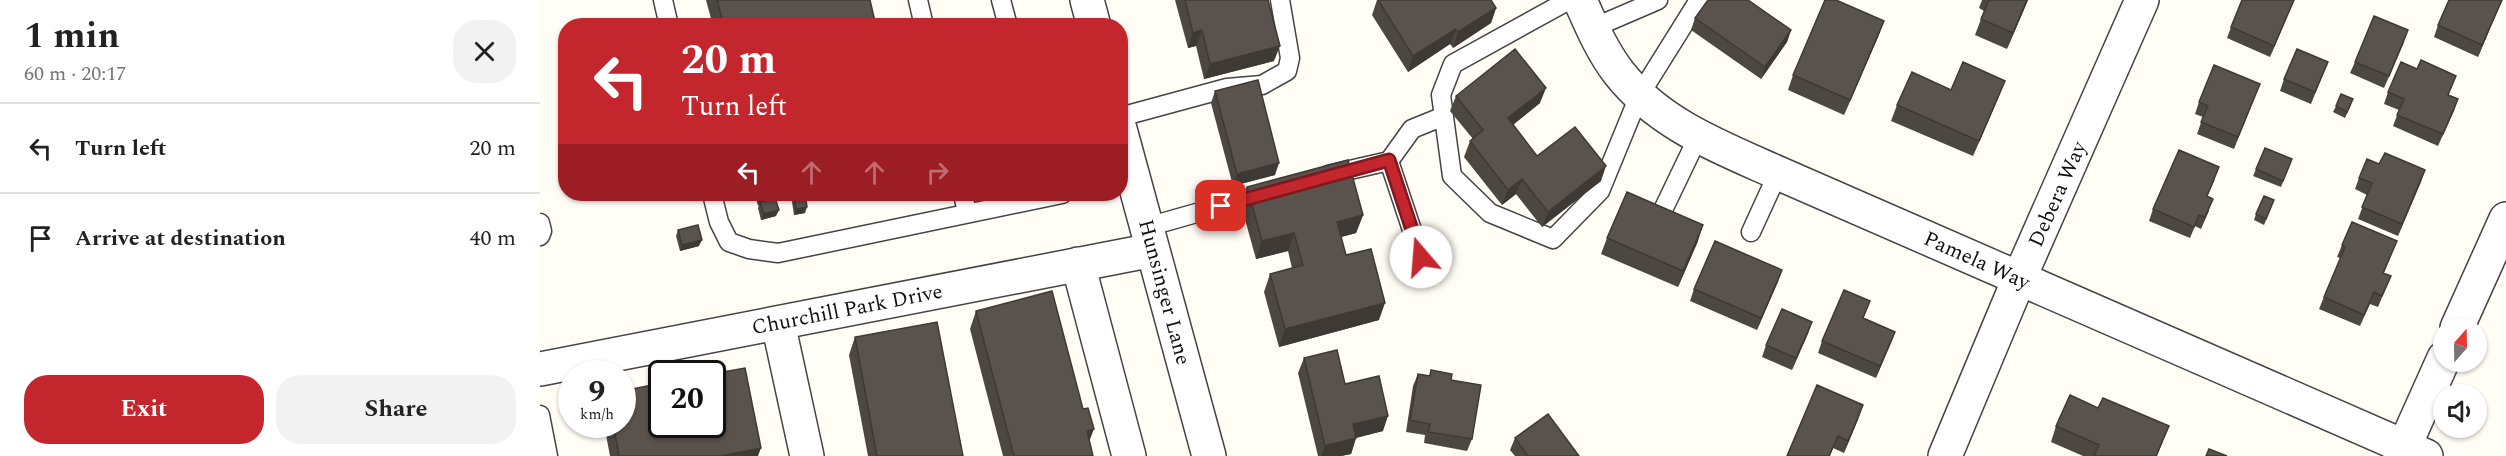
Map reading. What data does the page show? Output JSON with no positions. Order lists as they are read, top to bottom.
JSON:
{
  "streets": {
    "street": [
      "Debera Way",
      "Pamela Way",
      "Hunsinger Lane",
      "Churchill Park Drive"
    ]
  },
  "crossings": [
    ["Debera Way", "Pamela Way"],
    ["Hunsinger Lane", "Churchill Park Drive"]
  ],
  "north": "top",
  "page": {
    "heading": ["1 min", "60 m · 20:17"],
    "turn": ["20 m", "Turn left"],
    "list": [
      {
        "name": "Turn left",
        "value": "20 m"
      },
      {
        "name": "Arrive at destination",
        "value": "40 m"
      }
    ],
    "speed": "9 km/h",
    "limit": "20",
    "buttons": ["Exit", "Share"]
  }
}
